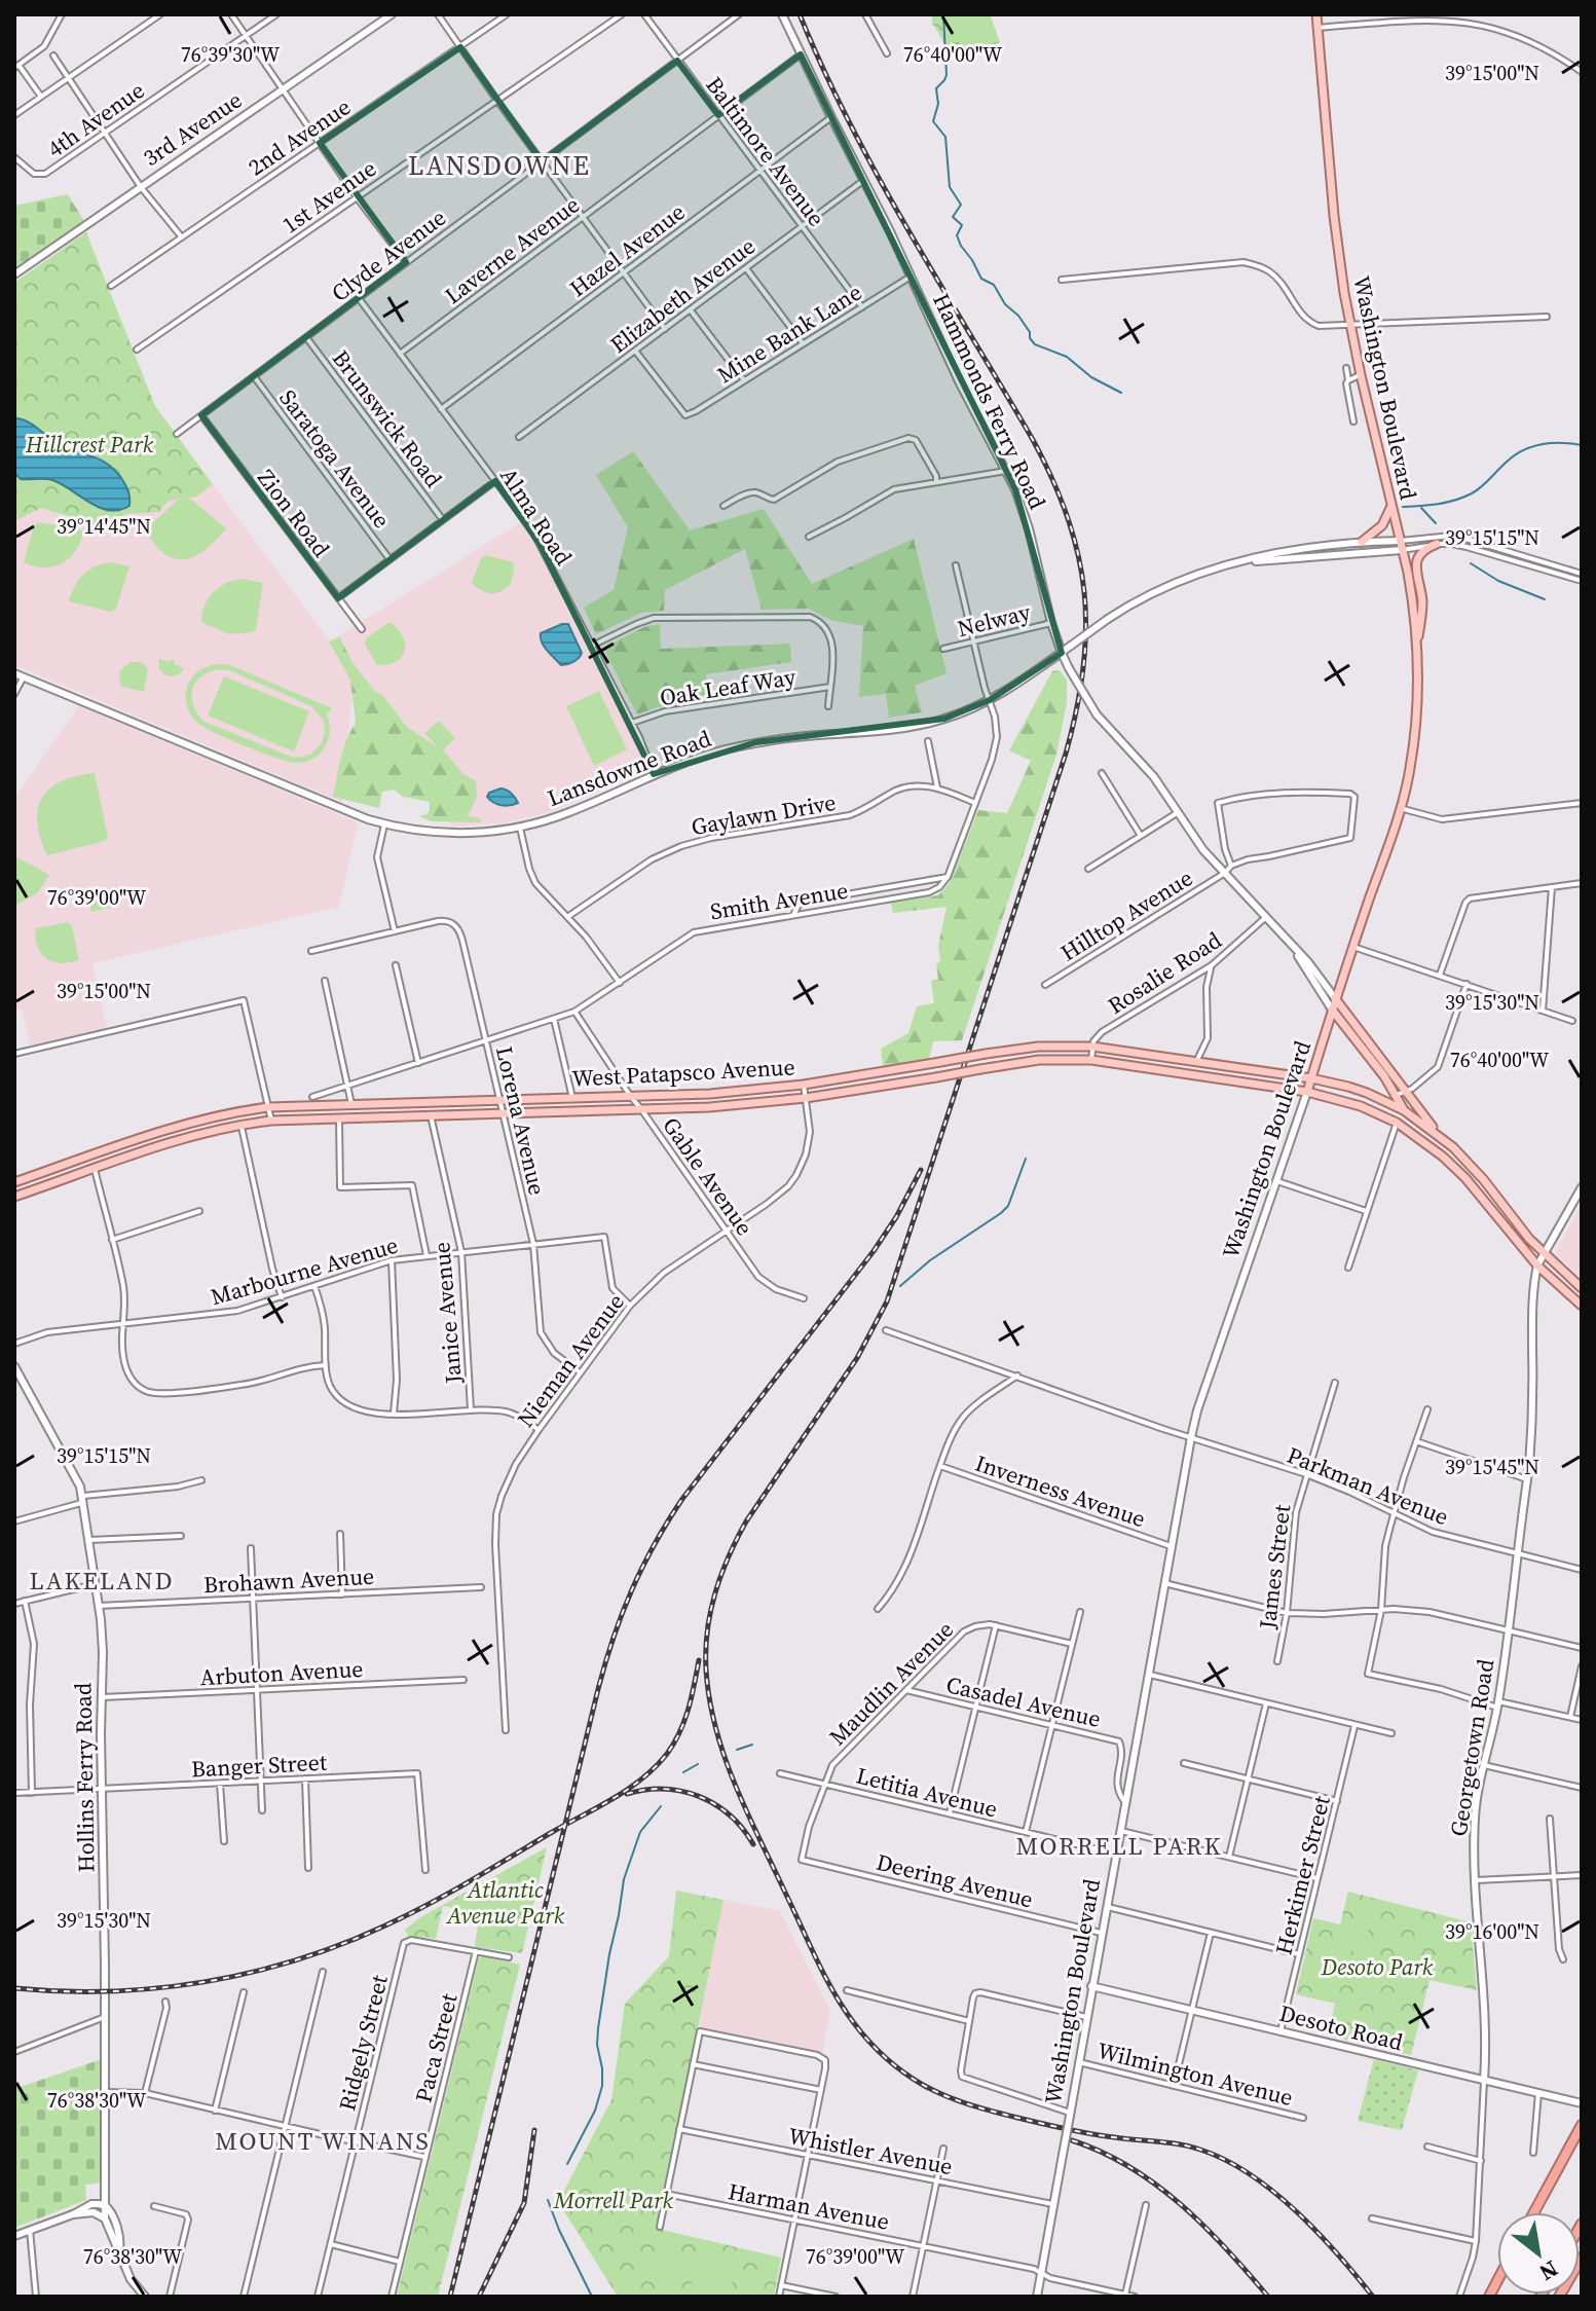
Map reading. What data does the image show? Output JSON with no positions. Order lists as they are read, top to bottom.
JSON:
{
  "streets": {
    "main road": ["Washington Boulevard", "West Patapsco Avenue"],
    "street": [
      "4th Avenue",
      "3rd Avenue",
      "2nd Avenue",
      "Baltimore Avenue",
      "1st Avenue",
      "Laverne Avenue",
      "Hazel Avenue",
      "Clyde Avenue",
      "Elizabeth Avenue",
      "Mine Bank Lane",
      "Hammonds Ferry Road",
      "Brunswick Road",
      "Saratoga Avenue",
      "Zion Road",
      "Alma Road",
      "Nelway",
      "Oak Leaf Way",
      "Lansdowne Road",
      "Gaylawn Drive",
      "Smith Avenue",
      "Hilltop Avenue",
      "Rosalie Road",
      "Lorena Avenue",
      "Gable Avenue",
      "Marbourne Avenue",
      "Janice Avenue",
      "Nieman Avenue",
      "Parkman Avenue",
      "Inverness Avenue",
      "James Street",
      "Brohawn Avenue",
      "Arbuton Avenue",
      "Maudlin Avenue",
      "Casadel Avenue",
      "Georgetown Road",
      "Banger Street",
      "Hollins Ferry Road",
      "Letitia Avenue",
      "Herkimer Street",
      "Deering Avenue",
      "Desoto Road",
      "Ridgely Street",
      "Paca Street",
      "Wilmington Avenue",
      "Whistler Avenue",
      "Harman Avenue"
    ]
  },
  "crossings": [
    ["Baltimore Avenue", "Laverne Avenue"],
    ["Baltimore Avenue", "Hazel Avenue"],
    ["Baltimore Avenue", "Clyde Avenue"],
    ["Baltimore Avenue", "Elizabeth Avenue"],
    ["Baltimore Avenue", "Mine Bank Lane"],
    ["Laverne Avenue", "Hammonds Ferry Road"],
    ["Laverne Avenue", "Alma Road"],
    ["Hazel Avenue", "Hammonds Ferry Road"],
    ["Hazel Avenue", "Alma Road"],
    ["Clyde Avenue", "Brunswick Road"],
    ["Clyde Avenue", "Saratoga Avenue"],
    ["Clyde Avenue", "Zion Road"],
    ["Clyde Avenue", "Alma Road"],
    ["Elizabeth Avenue", "Mine Bank Lane"],
    ["Elizabeth Avenue", "Hammonds Ferry Road"],
    ["Mine Bank Lane", "Hammonds Ferry Road"],
    ["Washington Boulevard", "Hammonds Ferry Road"],
    ["Washington Boulevard", "Lansdowne Road"],
    ["Washington Boulevard", "West Patapsco Avenue"],
    ["Washington Boulevard", "Parkman Avenue"],
    ["Washington Boulevard", "Inverness Avenue"],
    ["Washington Boulevard", "Casadel Avenue"],
    ["Washington Boulevard", "Letitia Avenue"],
    ["Washington Boulevard", "Deering Avenue"],
    ["Washington Boulevard", "Desoto Road"],
    ["Washington Boulevard", "Wilmington Avenue"],
    ["Washington Boulevard", "Whistler Avenue"],
    ["Washington Boulevard", "Harman Avenue"],
    ["Hammonds Ferry Road", "Nelway"],
    ["Hammonds Ferry Road", "Lansdowne Road"],
    ["Hammonds Ferry Road", "Hilltop Avenue"],
    ["Hammonds Ferry Road", "Rosalie Road"],
    ["Alma Road", "Oak Leaf Way"],
    ["Alma Road", "Lansdowne Road"],
    ["Smith Avenue", "Lorena Avenue"],
    ["Smith Avenue", "Gable Avenue"],
    ["Rosalie Road", "West Patapsco Avenue"],
    ["West Patapsco Avenue", "Lorena Avenue"],
    ["West Patapsco Avenue", "Gable Avenue"],
    ["West Patapsco Avenue", "Janice Avenue"],
    ["West Patapsco Avenue", "Nieman Avenue"],
    ["West Patapsco Avenue", "Georgetown Road"],
    ["Lorena Avenue", "Marbourne Avenue"],
    ["Lorena Avenue", "Nieman Avenue"],
    ["Gable Avenue", "Nieman Avenue"],
    ["Marbourne Avenue", "Janice Avenue"],
    ["Marbourne Avenue", "Nieman Avenue"],
    ["Parkman Avenue", "James Street"],
    ["Parkman Avenue", "Georgetown Road"],
    ["Brohawn Avenue", "Hollins Ferry Road"],
    ["Arbuton Avenue", "Hollins Ferry Road"],
    ["Maudlin Avenue", "Casadel Avenue"],
    ["Maudlin Avenue", "Letitia Avenue"],
    ["Maudlin Avenue", "Deering Avenue"],
    ["Georgetown Road", "Desoto Road"],
    ["Banger Street", "Hollins Ferry Road"],
    ["Herkimer Street", "Desoto Road"],
    ["Ridgely Street", "Paca Street"]
  ],
  "districts": [
    "LANSDOWNE",
    "LAKELAND",
    "MORRELL PARK",
    "MOUNT WINANS"
  ],
  "parks": [
    "Hillcrest Park",
    "Atlantic Avenue Park",
    "Desoto Park",
    "Morrell Park"
  ],
  "north": "bottom right",
  "coordinates": [
    "76°39'30\"W",
    "76°40'00\"W",
    "39°15'00\"N",
    "39°14'45\"N",
    "39°15'15\"N",
    "76°39'00\"W",
    "39°15'30\"N",
    "39°15'45\"N",
    "39°16'00\"N",
    "76°38'30\"W"
  ]
}
